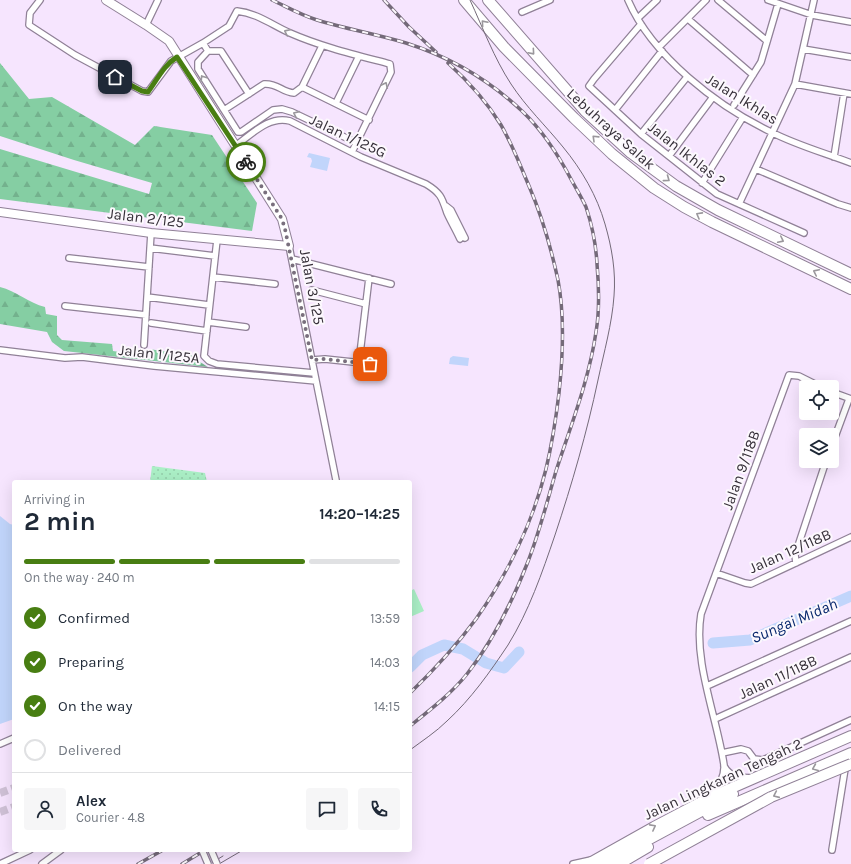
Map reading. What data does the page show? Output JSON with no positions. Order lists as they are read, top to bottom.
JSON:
{
  "streets": {
    "highway": ["Lebuhraya Salak", "Jalan Lingkaran Tengah 2"],
    "street": [
      "Jalan Ikhlas",
      "Jalan 1/125G",
      "Jalan Ikhlas 2",
      "Jalan 2/125",
      "Jalan 3/125",
      "Jalan 1/125A",
      "Jalan 9/118B",
      "Jalan 12/118B",
      "Jalan 11/118B"
    ]
  },
  "crossings": [
    ["Jalan Ikhlas", "Jalan Ikhlas 2"],
    ["Jalan 1/125G", "Jalan 3/125"],
    ["Jalan 2/125", "Jalan 3/125"],
    ["Jalan 3/125", "Jalan 1/125A"],
    ["Jalan 9/118B", "Jalan 12/118B"],
    ["Jalan 9/118B", "Jalan 11/118B"]
  ],
  "water": ["Sungai Midah"],
  "page": {
    "heading": ["2 min", "Arriving in", "14:20–14:25"],
    "panel": ["Alex", "Courier · 4.8"],
    "bar": "On the way · 240 m",
    "list": [
      ["Confirmed", "13:59"],
      ["Preparing", "14:03"],
      ["On the way", "14:15"],
      "Delivered"
    ]
  }
}
